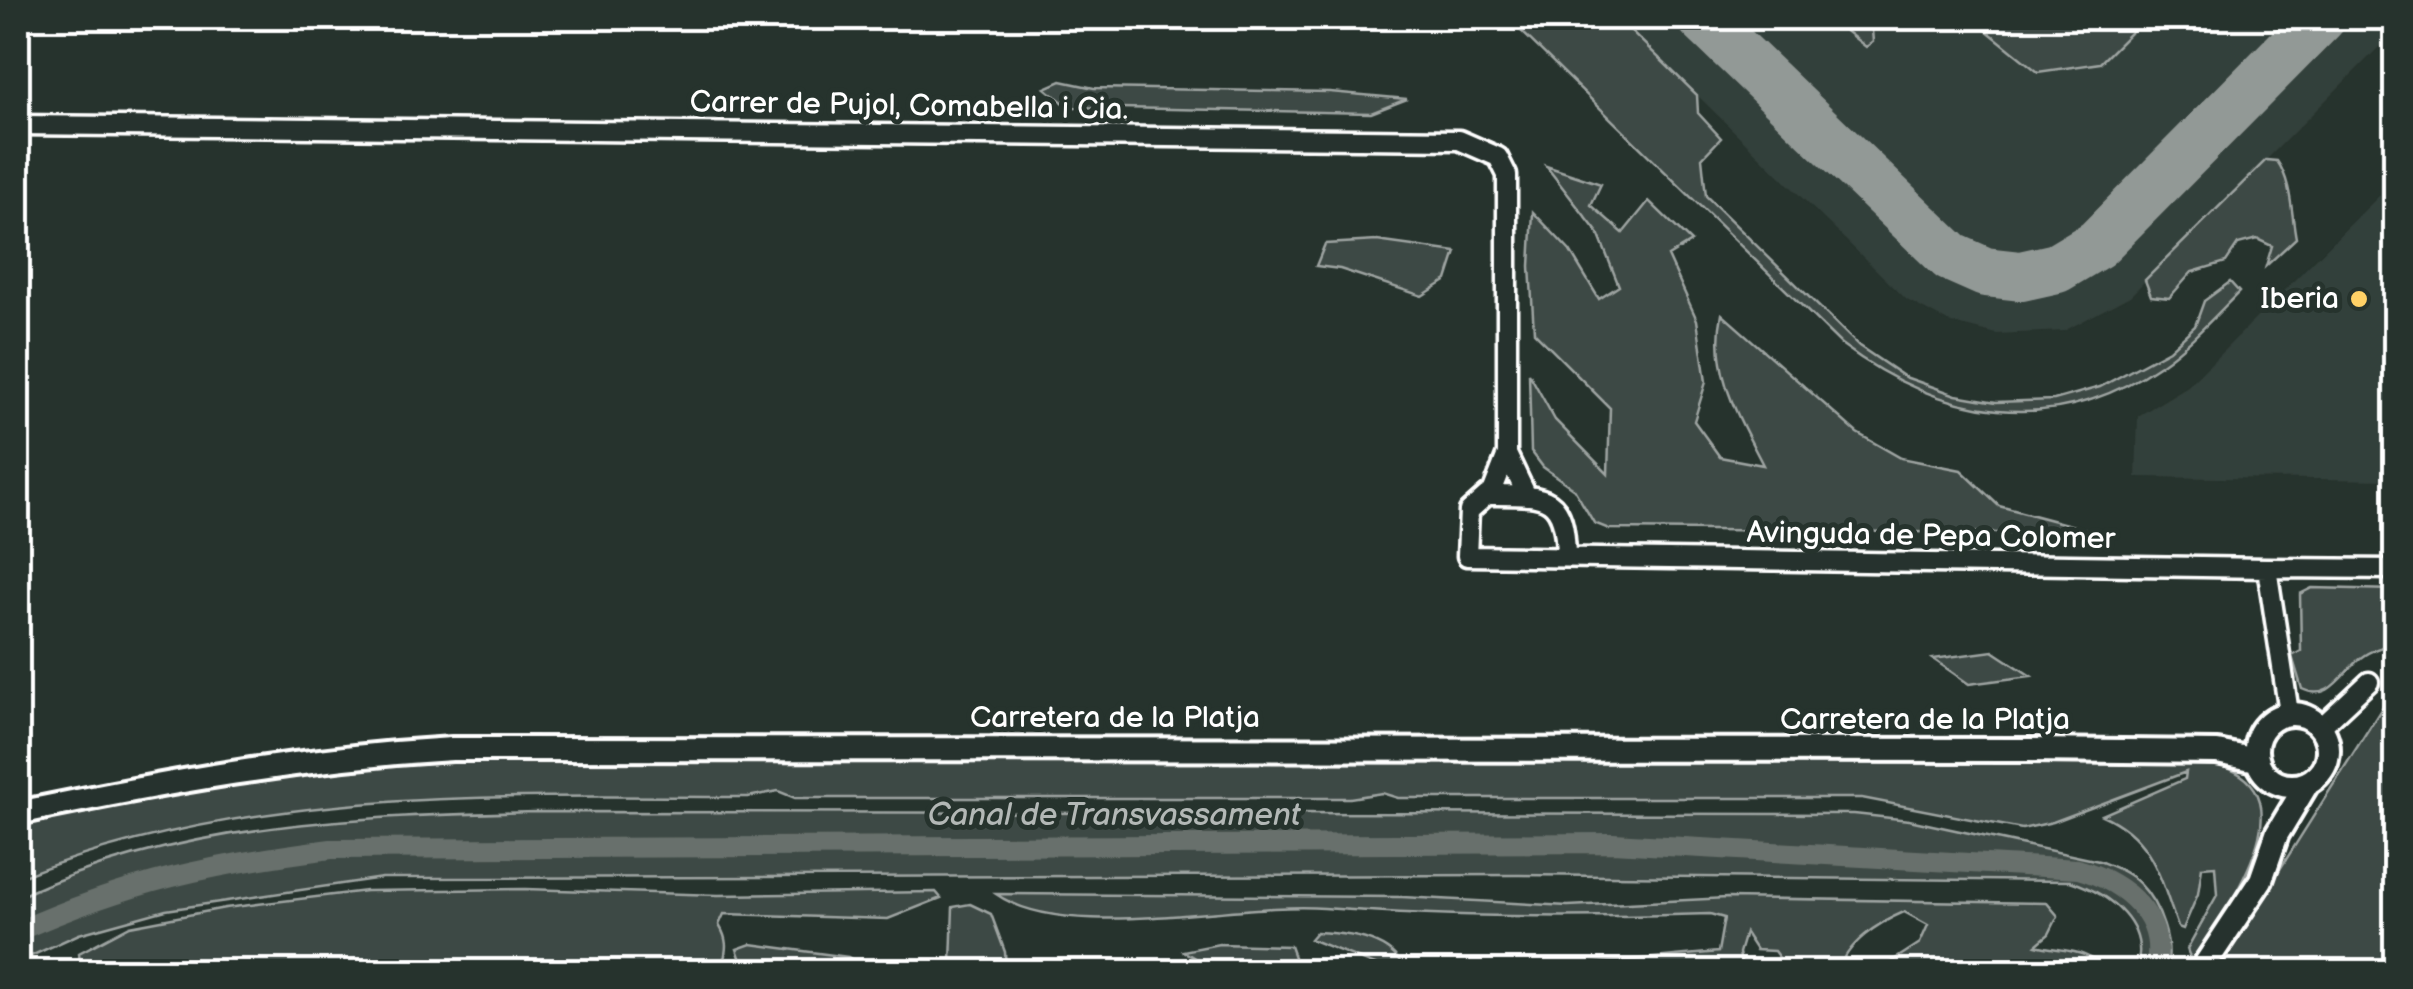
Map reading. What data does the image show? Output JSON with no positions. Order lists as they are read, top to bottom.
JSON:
{
  "streets": {
    "street": ["Carrer de Pujol, Comabella i Cia.", "Avinguda de Pepa Colomer", "Carretera de la Platja"]
  },
  "crossings": [
    ["Carrer de Pujol, Comabella i Cia.", "Avinguda de Pepa Colomer"]
  ],
  "water": ["Canal de Transvassament"],
  "places": ["Iberia"]
}
